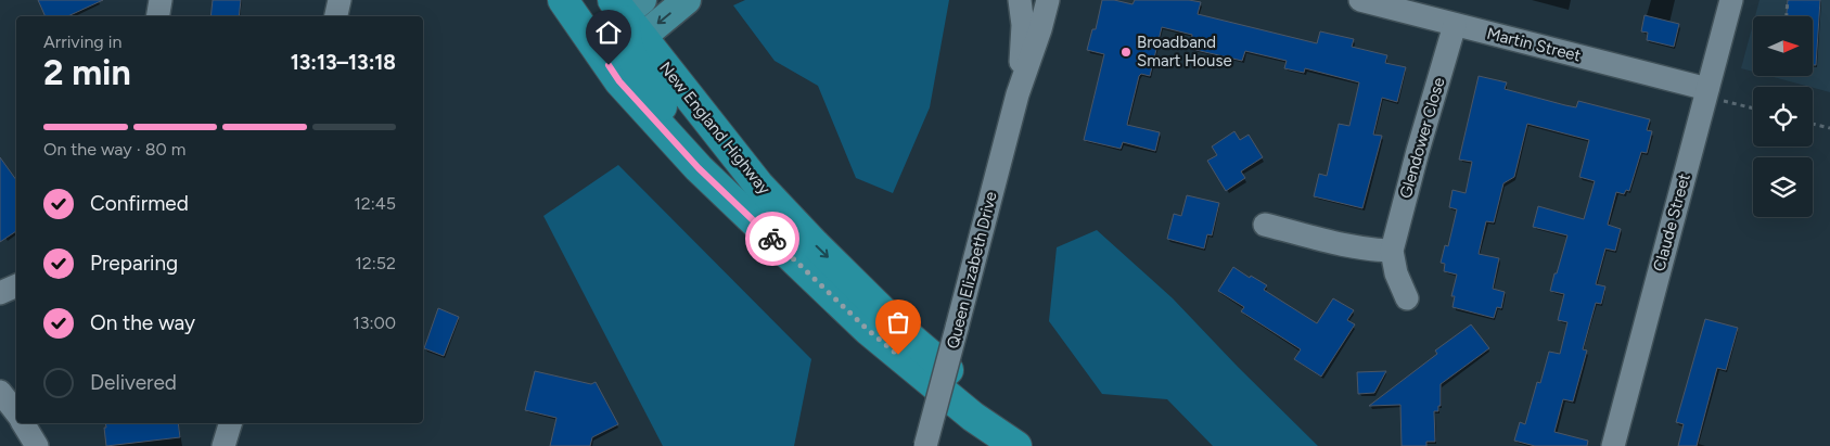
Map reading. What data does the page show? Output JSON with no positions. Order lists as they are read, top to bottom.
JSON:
{
  "streets": {
    "highway": ["New England Highway"],
    "street": [
      "Martin Street",
      "Glendower Close",
      "Claude Street",
      "Queen Elizabeth Drive"
    ]
  },
  "crossings": [
    ["Martin Street", "Glendower Close"],
    ["Martin Street", "Claude Street"]
  ],
  "places": ["Broadband Smart House"],
  "north": "right",
  "page": {
    "heading": ["2 min", "Arriving in", "13:13–13:18"],
    "bar": "On the way · 80 m",
    "list": [
      ["Confirmed", "12:45"],
      ["Preparing", "12:52"],
      ["On the way", "13:00"],
      "Delivered"
    ]
  }
}
